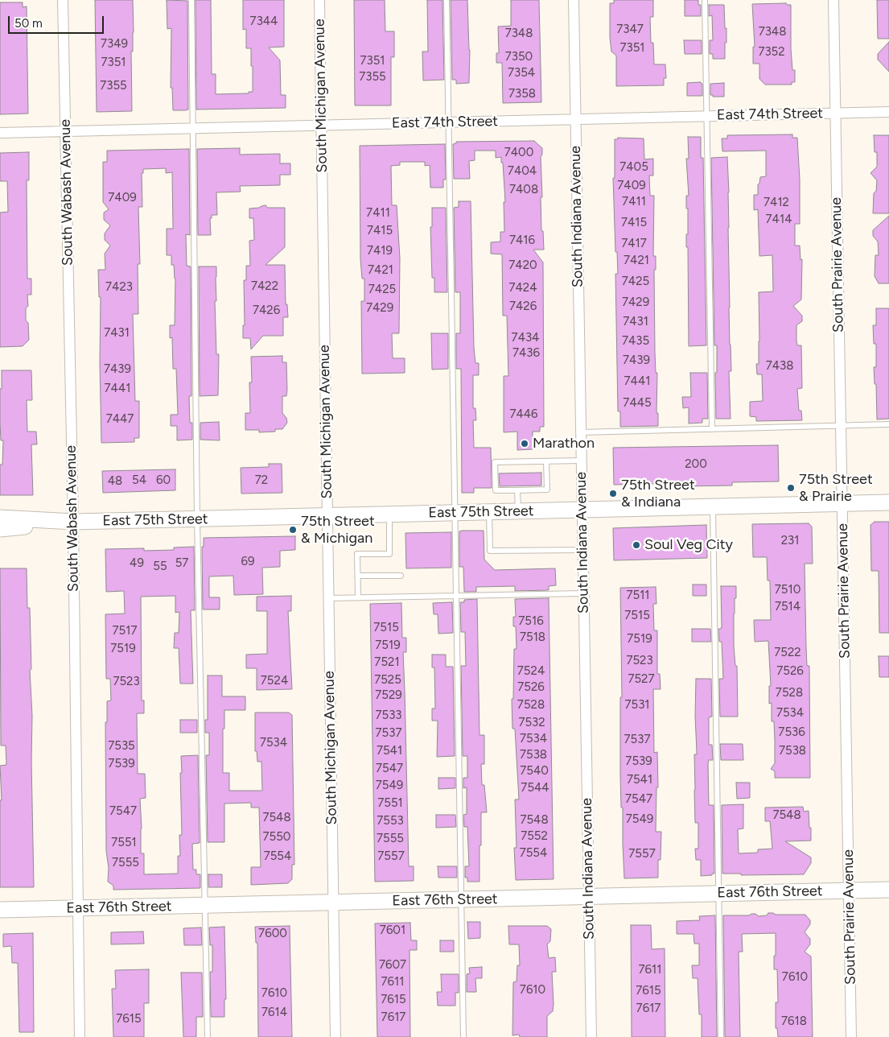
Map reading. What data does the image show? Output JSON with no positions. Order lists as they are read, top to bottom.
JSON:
{
  "streets": {
    "street": [
      "South Michigan Avenue",
      "East 74th Street",
      "South Wabash Avenue",
      "South Indiana Avenue",
      "South Prairie Avenue",
      "East 75th Street",
      "East 76th Street"
    ]
  },
  "crossings": [
    ["South Michigan Avenue", "East 74th Street"],
    ["South Michigan Avenue", "East 75th Street"],
    ["South Michigan Avenue", "East 76th Street"],
    ["East 74th Street", "South Wabash Avenue"],
    ["East 74th Street", "South Indiana Avenue"],
    ["East 74th Street", "South Prairie Avenue"],
    ["South Wabash Avenue", "East 75th Street"],
    ["South Wabash Avenue", "East 76th Street"],
    ["South Indiana Avenue", "East 75th Street"],
    ["South Indiana Avenue", "East 76th Street"],
    ["South Prairie Avenue", "East 75th Street"],
    ["South Prairie Avenue", "East 76th Street"]
  ],
  "places": [
    "Marathon",
    "75th Street & Prairie",
    "75th Street & Indiana",
    "75th Street & Michigan",
    "Soul Veg City"
  ],
  "house_numbers": [
    "7344",
    "7347",
    "7348",
    "7348",
    "7349",
    "7351",
    "7352",
    "7350",
    "7351",
    "7351",
    "7354",
    "7355",
    "7355",
    "7358",
    "7400",
    "7405",
    "7404",
    "7409",
    "7408",
    "7409",
    "7411",
    "7412",
    "7411",
    "7414",
    "7415",
    "7415",
    "7416",
    "7417",
    "7419",
    "7421",
    "7420",
    "7421",
    "7425",
    "7422",
    "7423",
    "7424",
    "7425",
    "7429",
    "7426",
    "7429",
    "7426",
    "7431",
    "7431",
    "7434",
    "7435",
    "7436",
    "7439",
    "7438",
    "7439",
    "7441",
    "7441",
    "7445",
    "7446",
    "7447",
    "200",
    "54",
    "60",
    "72",
    "48",
    "231",
    "69",
    "49",
    "57",
    "55",
    "7510",
    "7511",
    "7514",
    "7515",
    "7516",
    "7515",
    "7517",
    "7518",
    "7519",
    "7519",
    "7519",
    "7522",
    "7523",
    "7521",
    "7524",
    "7526",
    "7527",
    "7525",
    "7524",
    "7523",
    "7526",
    "7528",
    "7529",
    "7528",
    "7531",
    "7534",
    "7533",
    "7532",
    "7536",
    "7537",
    "7534",
    "7537",
    "7534",
    "7535",
    "7541",
    "7538",
    "7538",
    "7539",
    "7539",
    "7547",
    "7540",
    "7541",
    "7549",
    "7544",
    "7547",
    "7551",
    "7547",
    "7548",
    "7548",
    "7549",
    "7548",
    "7553",
    "7552",
    "7550",
    "7555",
    "7551",
    "7554",
    "7557",
    "7554",
    "7557",
    "7555",
    "7601",
    "7600",
    "7607",
    "7611",
    "7610",
    "7611",
    "7610",
    "7615",
    "7610",
    "7615",
    "7617",
    "7614",
    "7617",
    "7615",
    "7618"
  ],
  "scale_bar": "50 m"
}
